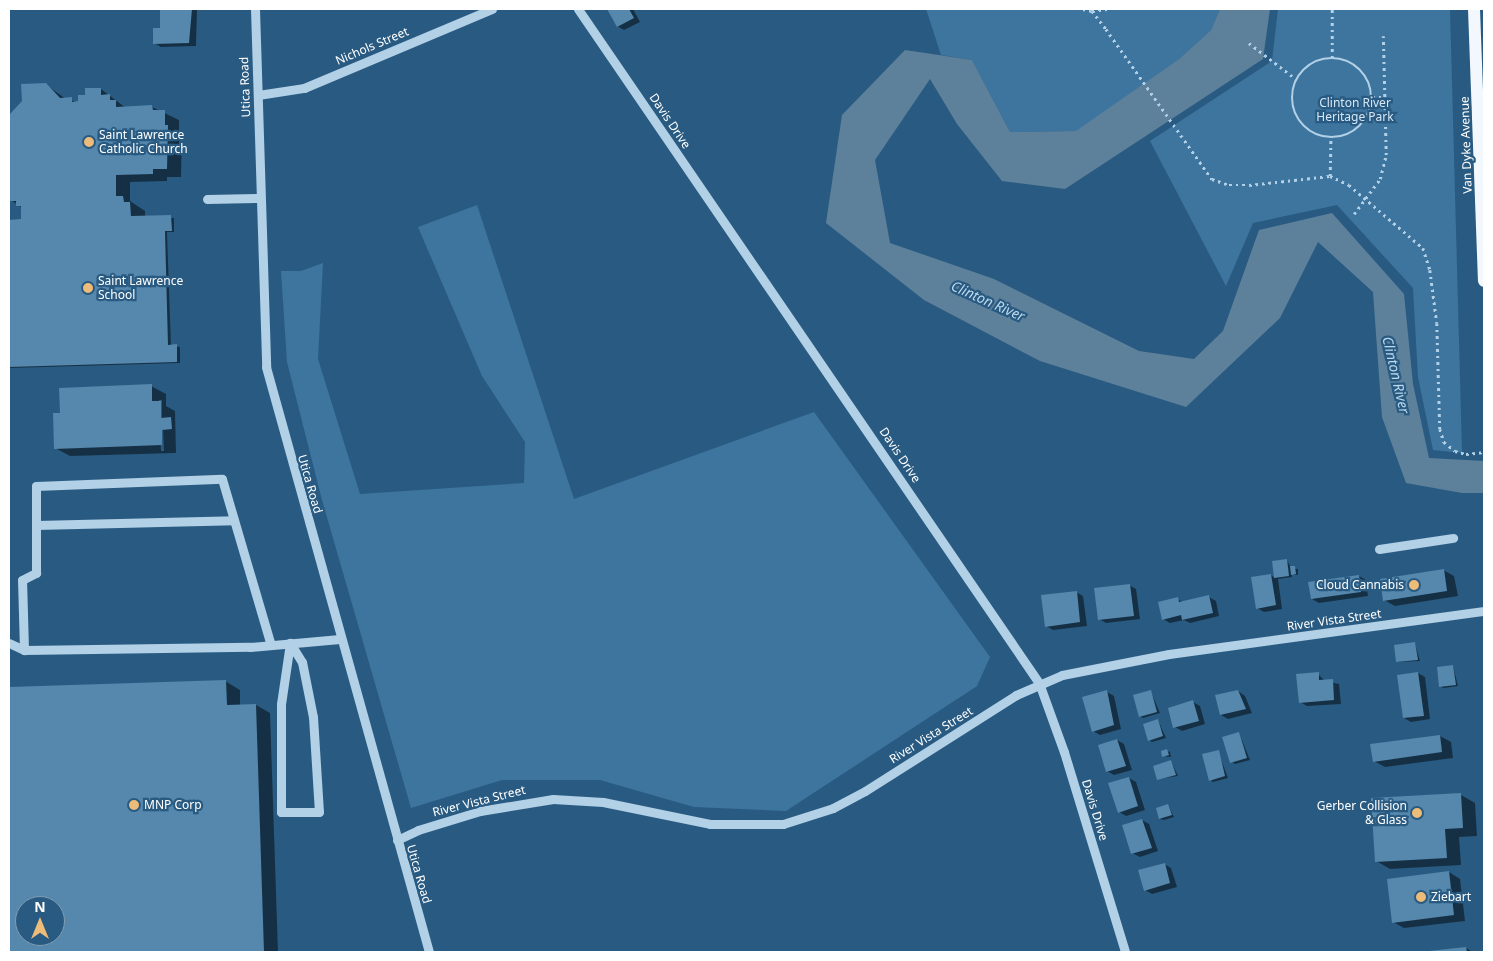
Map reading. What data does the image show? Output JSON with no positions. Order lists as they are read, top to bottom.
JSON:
{
  "streets": {
    "main road": ["Van Dyke Avenue"],
    "street": [
      "Nichols Street",
      "Utica Road",
      "Davis Drive",
      "River Vista Street"
    ]
  },
  "crossings": [
    ["Nichols Street", "Utica Road"],
    ["Utica Road", "River Vista Street"],
    ["Davis Drive", "River Vista Street"]
  ],
  "water": ["Clinton River"],
  "parks": ["Clinton River Heritage Park"],
  "places": [
    "Saint Lawrence Catholic Church",
    "Saint Lawrence School",
    "Cloud Cannabis",
    "MNP Corp",
    "Gerber Collision & Glass",
    "Ziebart"
  ],
  "north": "top"
}
